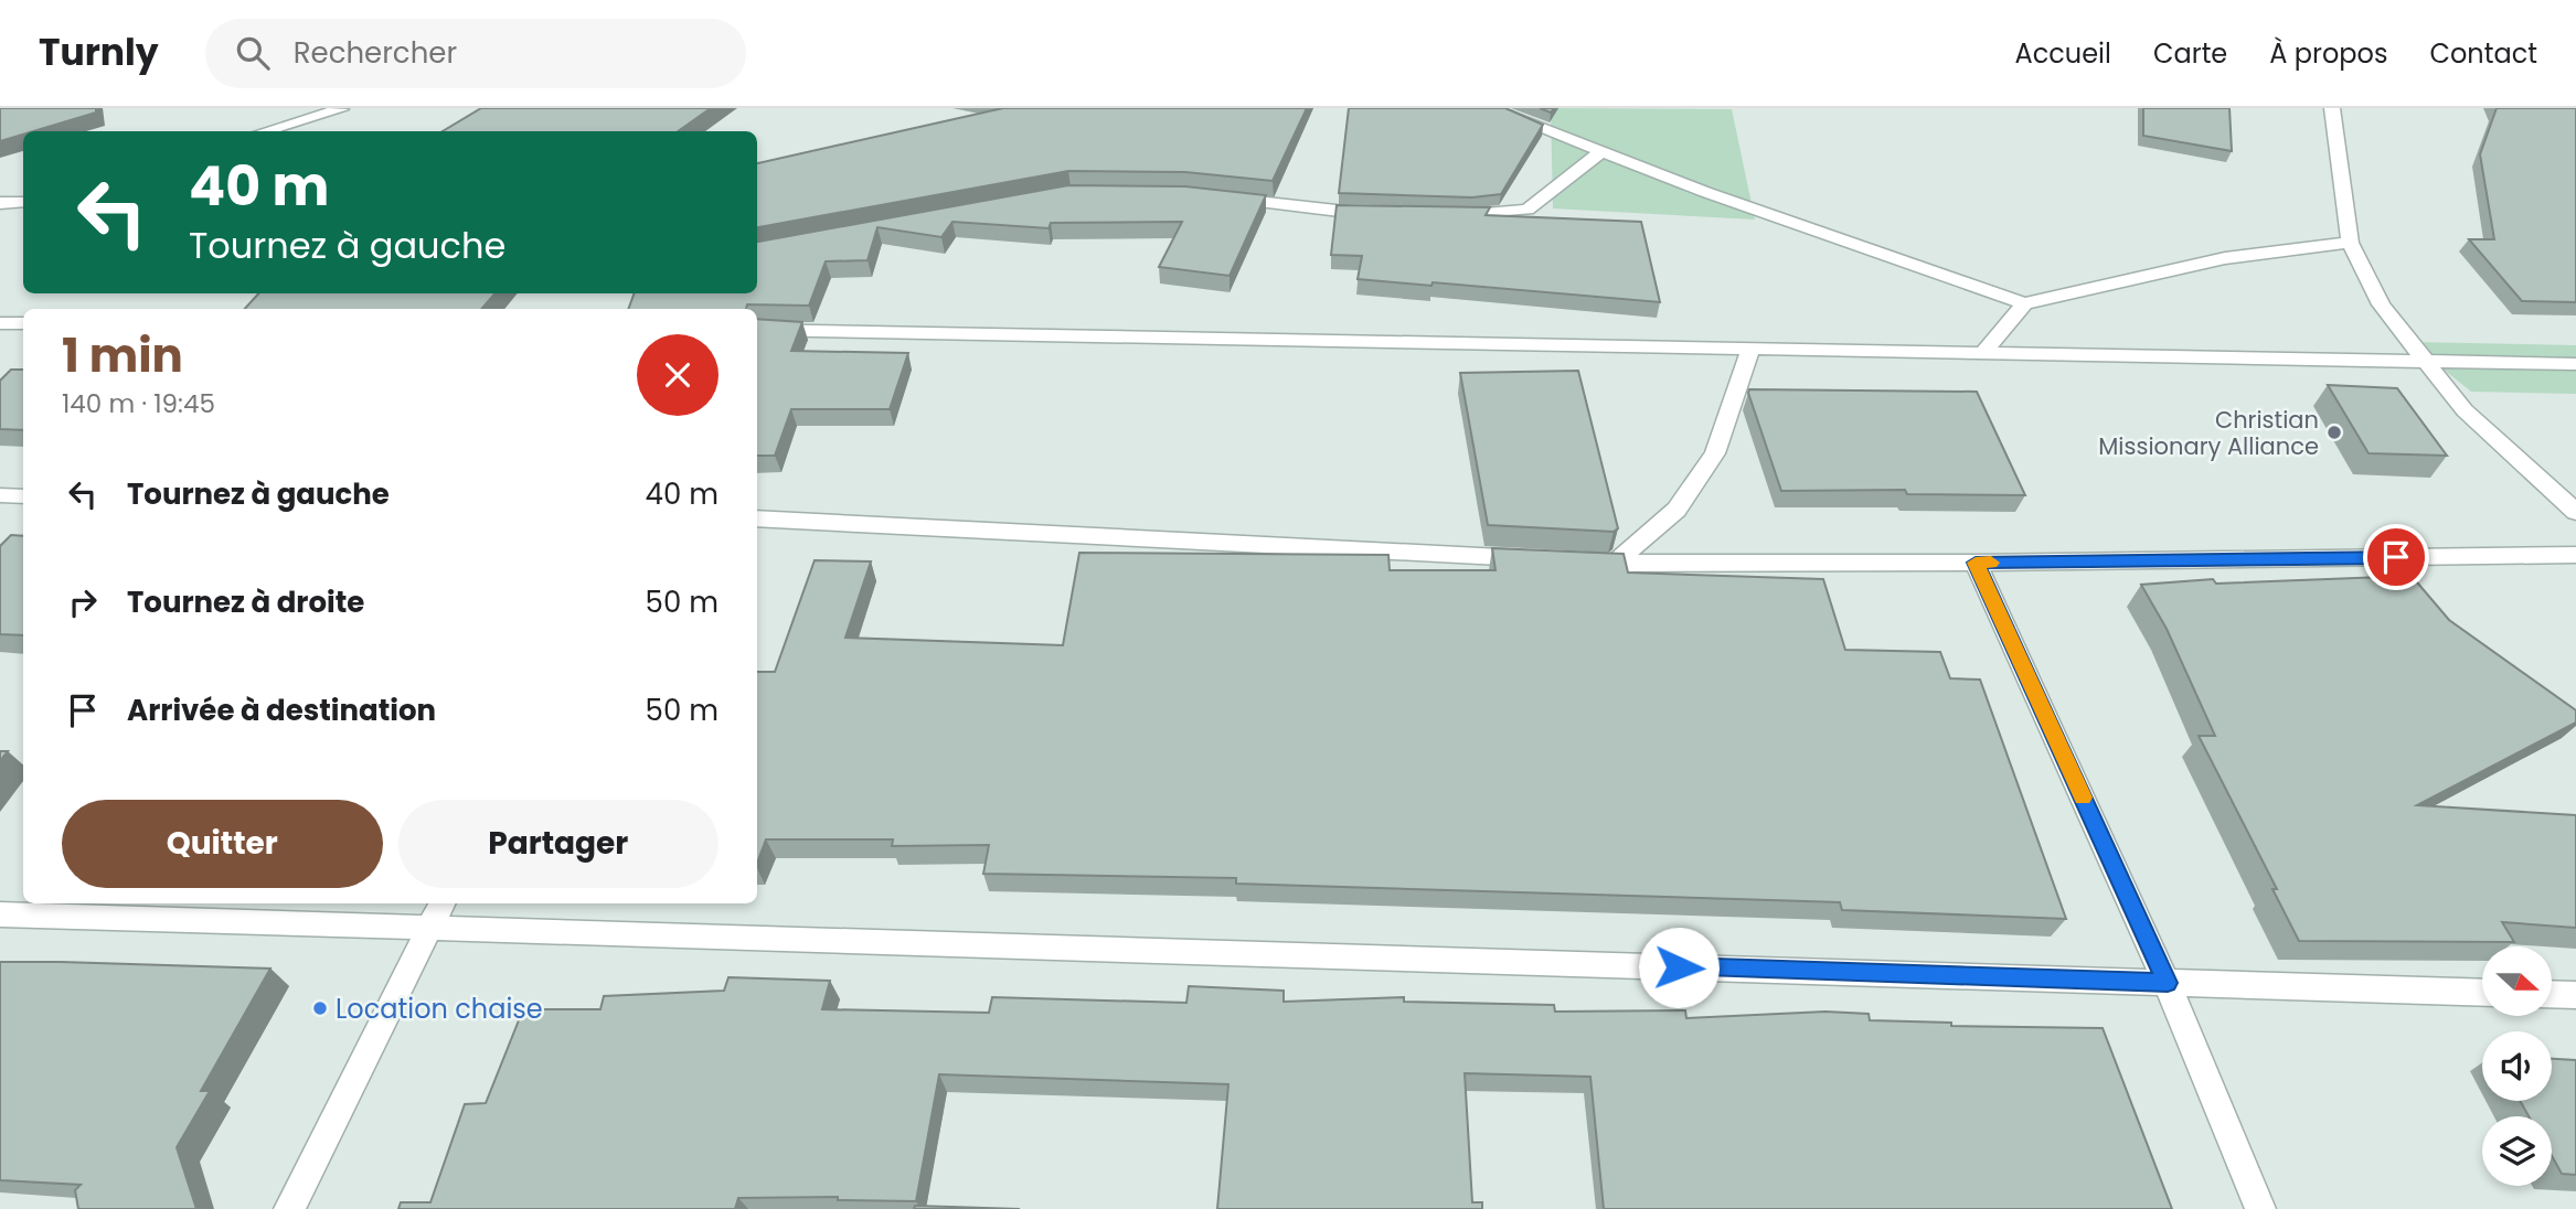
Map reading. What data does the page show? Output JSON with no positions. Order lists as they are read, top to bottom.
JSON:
{
  "places": ["Christian Missionary Alliance", "Location chaise"],
  "north": "right",
  "page": {
    "header": "Turnly",
    "search": "Rechercher",
    "nav": [
      "Accueil",
      "Carte",
      "À propos",
      "Contact"
    ],
    "turn": ["40 m", "Tournez à gauche"],
    "heading": ["1 min", "140 m · 19:45"],
    "list": [
      {
        "name": "Tournez à gauche",
        "value": "40 m"
      },
      {
        "name": "Tournez à droite",
        "value": "50 m"
      },
      {
        "name": "Arrivée à destination",
        "value": "50 m"
      }
    ],
    "buttons": ["Quitter", "Partager"]
  }
}
